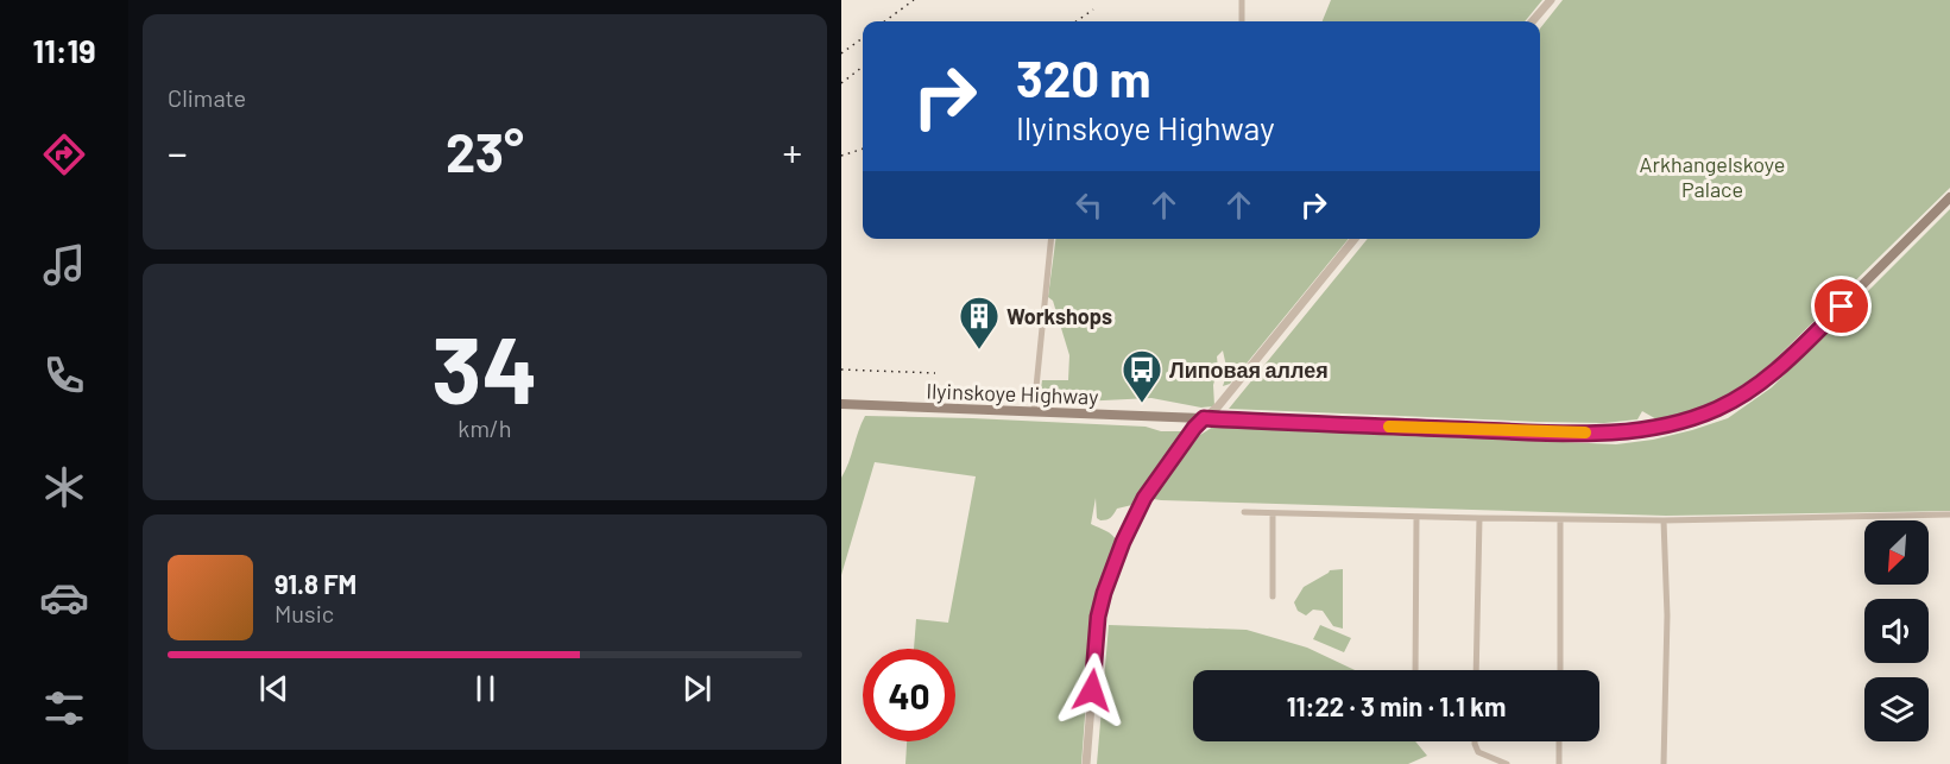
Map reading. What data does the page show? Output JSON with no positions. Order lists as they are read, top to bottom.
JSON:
{
  "streets": {
    "main road": ["Ilyinskoye Highway"]
  },
  "parks": ["Arkhangelskoye Palace"],
  "places": {
    "building": ["Workshops"],
    "bus stop": ["Липовая аллея"]
  },
  "north": "bottom left",
  "page": {
    "tabs": "11:19",
    "tile": [
      "Climate",
      ["34", "km/h"]
    ],
    "turn": ["320 m", "Ilyinskoye Highway"],
    "heat": ["−", "23°", "+"],
    "song": ["91.8 FM", "Music"],
    "limit": "40",
    "trip": "11:22 · 3 min · 1.1 km"
  }
}
